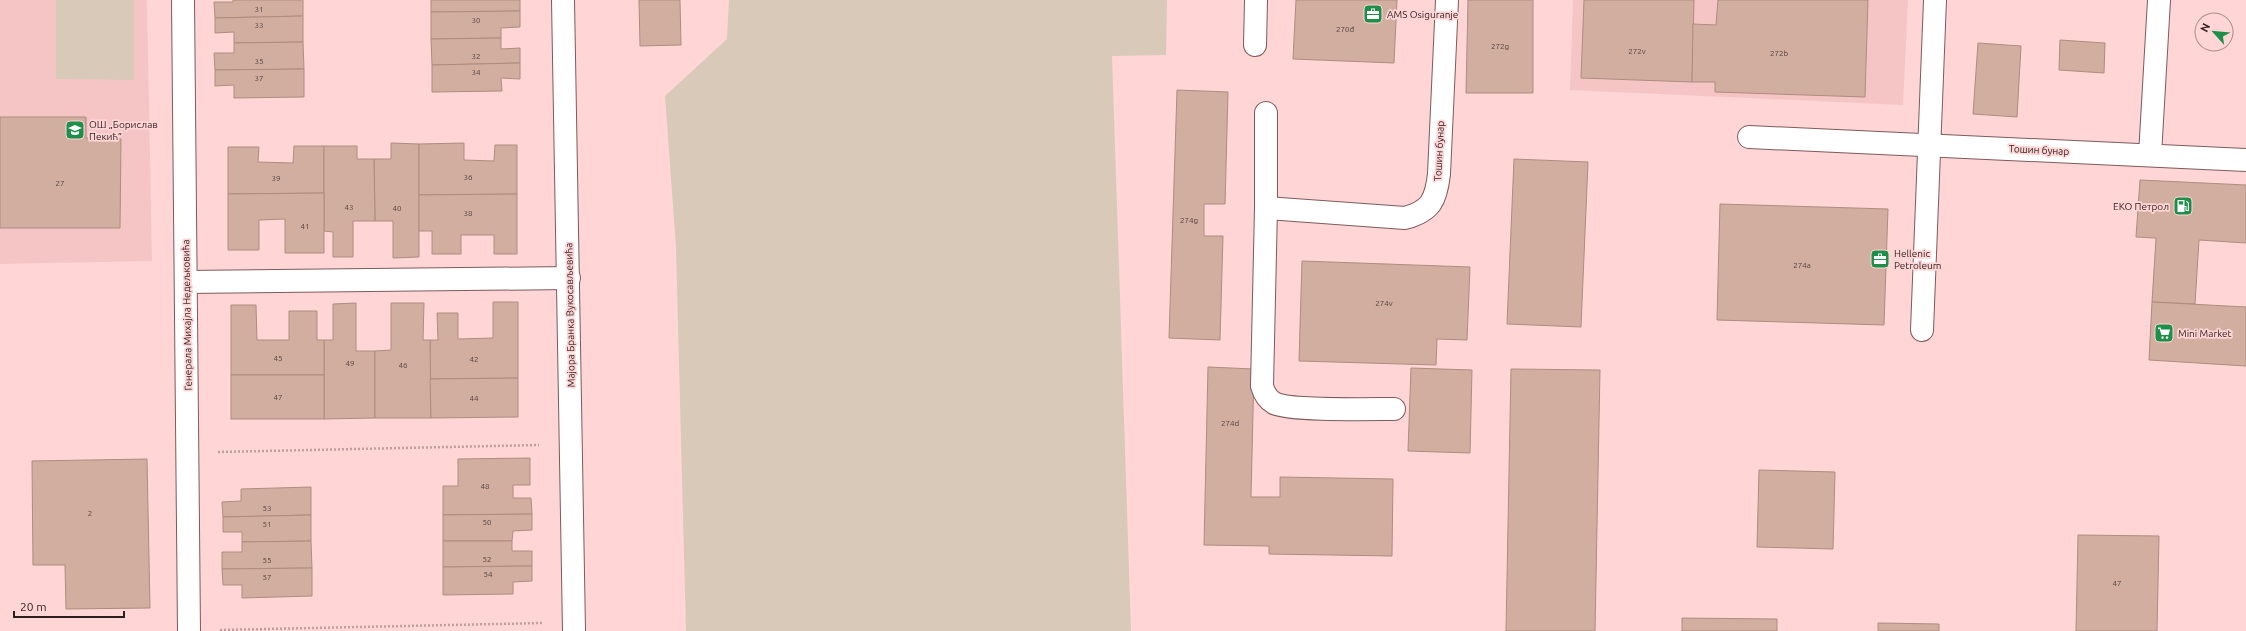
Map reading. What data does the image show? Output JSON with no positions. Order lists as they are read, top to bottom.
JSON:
{
  "streets": {
    "street": ["Тошин бунар", "Генерала Михајла Недељковића", "Мајора Бранка Вукосављевића"]
  },
  "places": {
    "office": ["AMS Osiguranje", "Hellenic Petroleum"],
    "school or university": ["ОШ „Борислав Пекић”"],
    "fuel station": ["ЕКО Петрол"],
    "supermarket": ["Mini Market"]
  },
  "house_numbers": [
    "31",
    "30",
    "33",
    "270đ",
    "272g",
    "272v",
    "272b",
    "32",
    "35",
    "34",
    "37",
    "36",
    "39",
    "27",
    "43",
    "40",
    "38",
    "274g",
    "41",
    "274a",
    "274v",
    "45",
    "42",
    "49",
    "46",
    "47",
    "44",
    "274d",
    "48",
    "53",
    "2",
    "50",
    "51",
    "52",
    "55",
    "54",
    "57",
    "47"
  ],
  "scale_bar": "20 m",
  "north": "top left"
}
